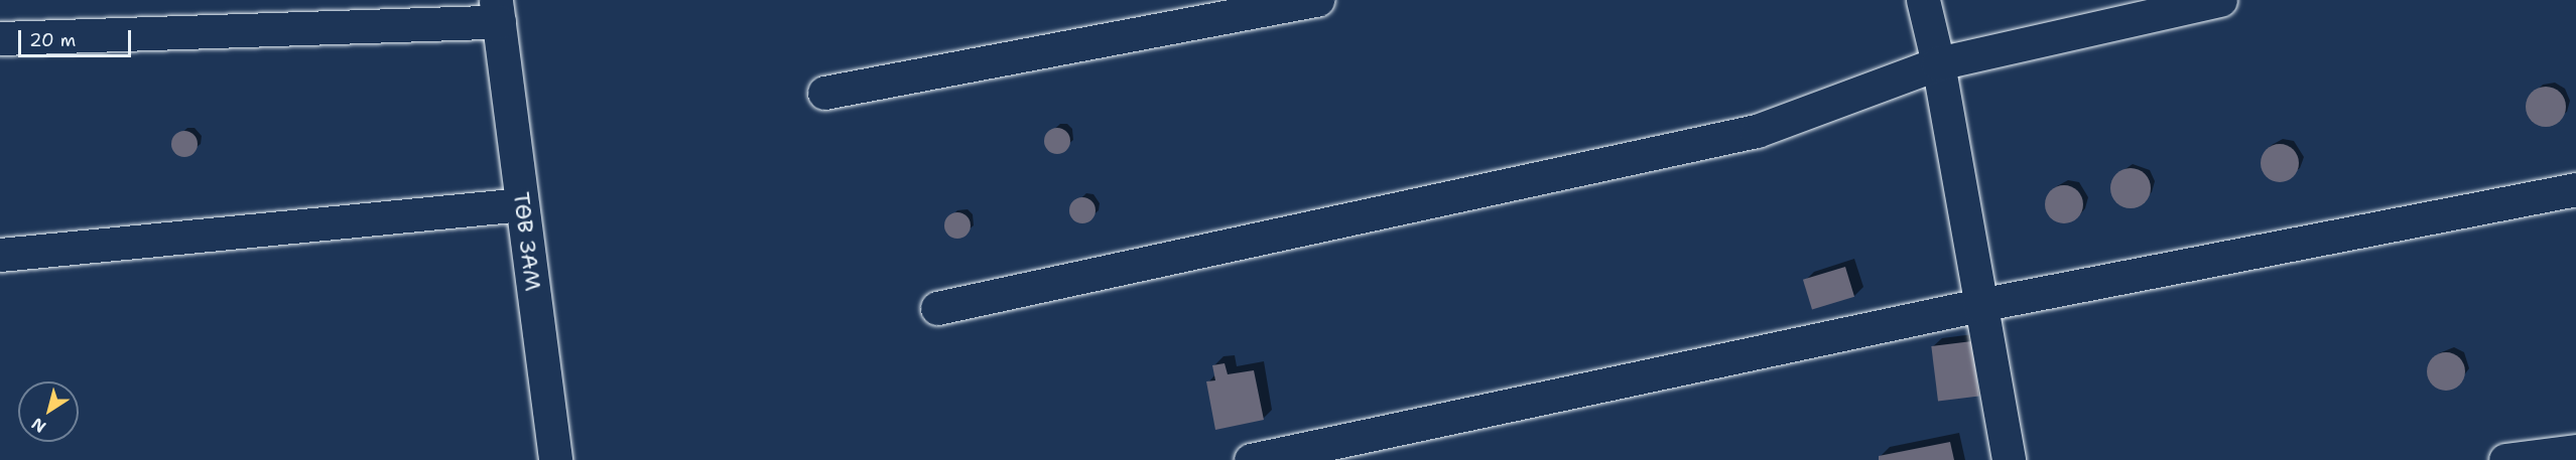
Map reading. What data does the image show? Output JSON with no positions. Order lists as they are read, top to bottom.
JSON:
{
  "streets": {
    "street": ["ТӨВ ЗАМ"]
  },
  "scale_bar": "20 m",
  "north": "bottom left"
}
